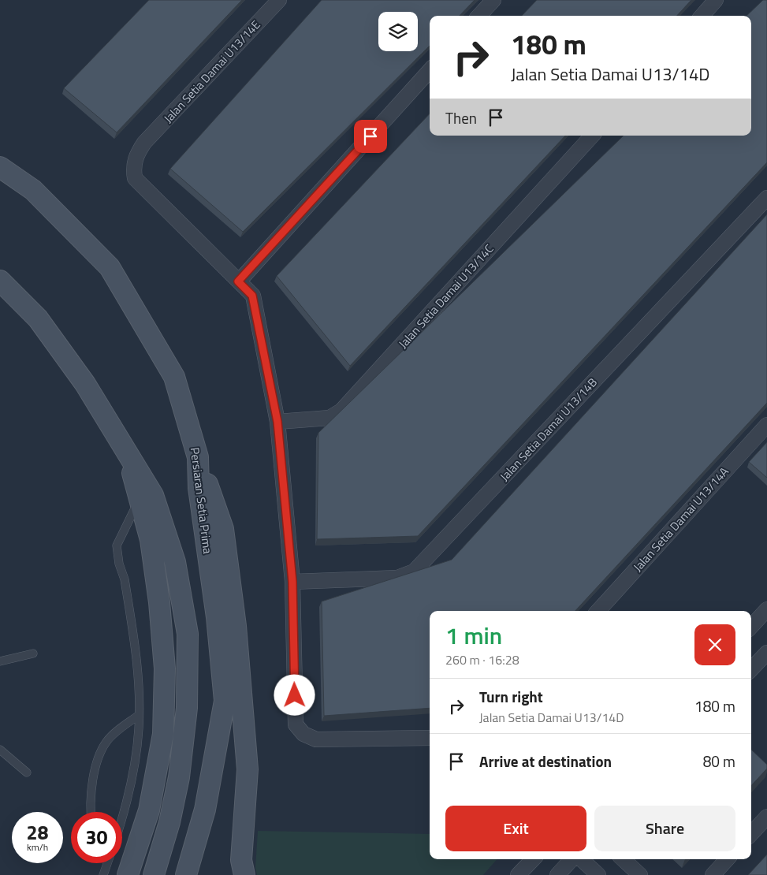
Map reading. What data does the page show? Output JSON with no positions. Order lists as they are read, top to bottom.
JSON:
{
  "streets": {
    "street": [
      "Jalan Setia Damai U13/14E",
      "Jalan Setia Damai U13/14C",
      "Jalan Setia Damai U13/14B",
      "Persiaran Setia Prima",
      "Jalan Setia Damai U13/14A"
    ]
  },
  "crossings": [
    ["Jalan Setia Damai U13/14E", "Jalan Setia Damai U13/14C"],
    ["Jalan Setia Damai U13/14E", "Jalan Setia Damai U13/14B"]
  ],
  "page": {
    "turn": ["180 m", "Jalan Setia Damai U13/14D"],
    "then": "Then",
    "heading": ["1 min", "260 m · 16:28"],
    "list": [
      {
        "name": "Turn right",
        "note": "Jalan Setia Damai U13/14D",
        "value": "180 m"
      },
      {
        "name": "Arrive at destination",
        "value": "80 m"
      }
    ],
    "buttons": ["Exit", "Share"],
    "speed": "28 km/h",
    "limit": "30"
  }
}
